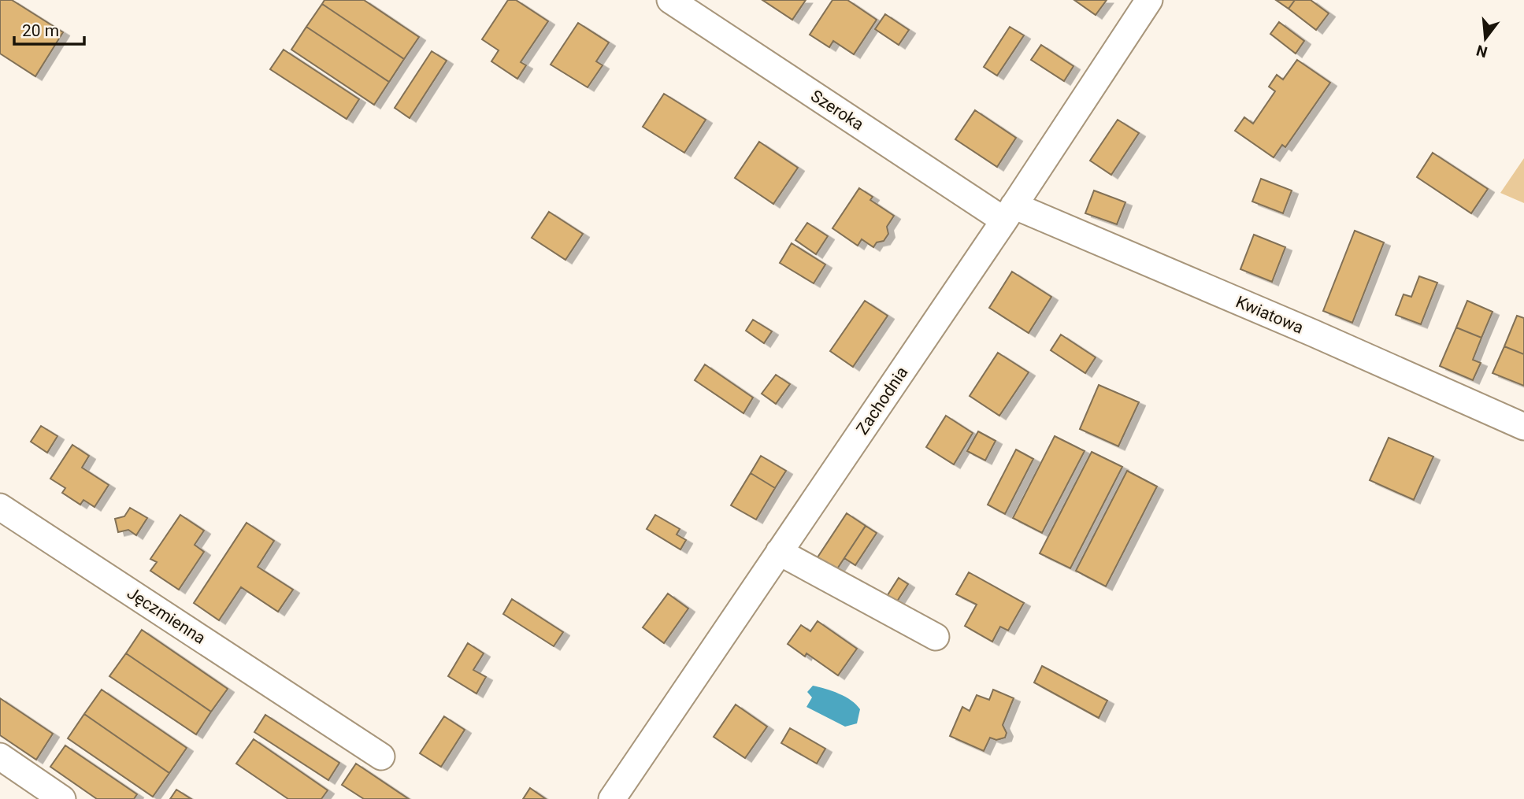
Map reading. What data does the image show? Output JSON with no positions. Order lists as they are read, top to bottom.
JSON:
{
  "streets": {
    "street": [
      "Szeroka",
      "Kwiatowa",
      "Zachodnia",
      "Jęczmienna"
    ]
  },
  "crossings": [
    ["Szeroka", "Kwiatowa"],
    ["Szeroka", "Zachodnia"],
    ["Kwiatowa", "Zachodnia"]
  ],
  "scale_bar": "20 m",
  "north": "bottom"
}
